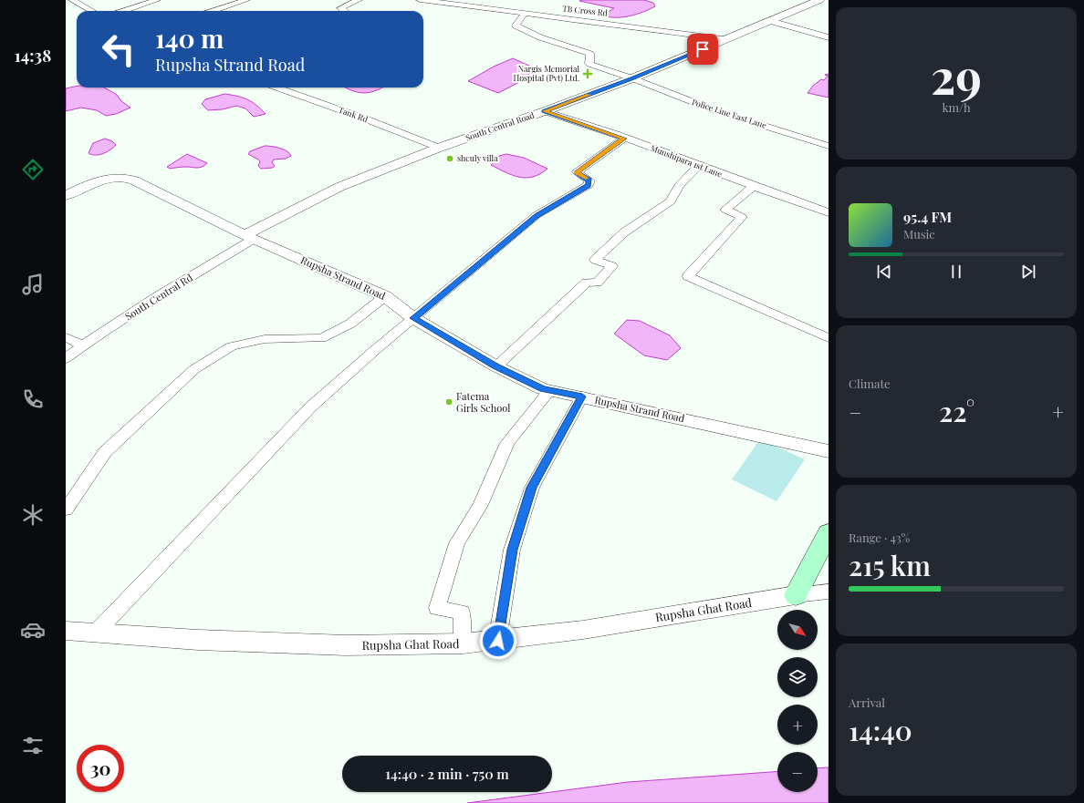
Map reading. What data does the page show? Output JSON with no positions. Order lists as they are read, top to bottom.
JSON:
{
  "streets": {
    "street": [
      "TB Cross Rd",
      "Police Line East Lane",
      "Tank Rd",
      "South Central Road",
      "Munshipara 1st Lane",
      "Rupsha Strand Road",
      "South Central Rd",
      "Rupsha Ghat Road"
    ]
  },
  "crossings": [
    ["TB Cross Rd", "Police Line East Lane"],
    ["TB Cross Rd", "South Central Road"],
    ["Police Line East Lane", "South Central Road"],
    ["Tank Rd", "South Central Road"],
    ["South Central Road", "Munshipara 1st Lane"],
    ["South Central Road", "Rupsha Strand Road"],
    ["South Central Road", "South Central Rd"],
    ["Rupsha Strand Road", "South Central Rd"]
  ],
  "places": {
    "health": ["Nargis Memorial Hospital (Pvt) Ltd."],
    "other": ["sheuly villa", "Fatema Girls School"]
  },
  "north": "bottom right",
  "page": {
    "tabs": "14:38",
    "tile": [
      ["29", "km/h"],
      "Climate",
      ["Range · 43%", "215 km"],
      ["Arrival", "14:40"]
    ],
    "turn": ["140 m", "Rupsha Strand Road"],
    "song": ["95.4 FM", "Music"],
    "heat": ["−", "22°", "+"],
    "map_buttons": ["+", "−"],
    "limit": "30",
    "trip": "14:40 · 2 min · 750 m"
  }
}
